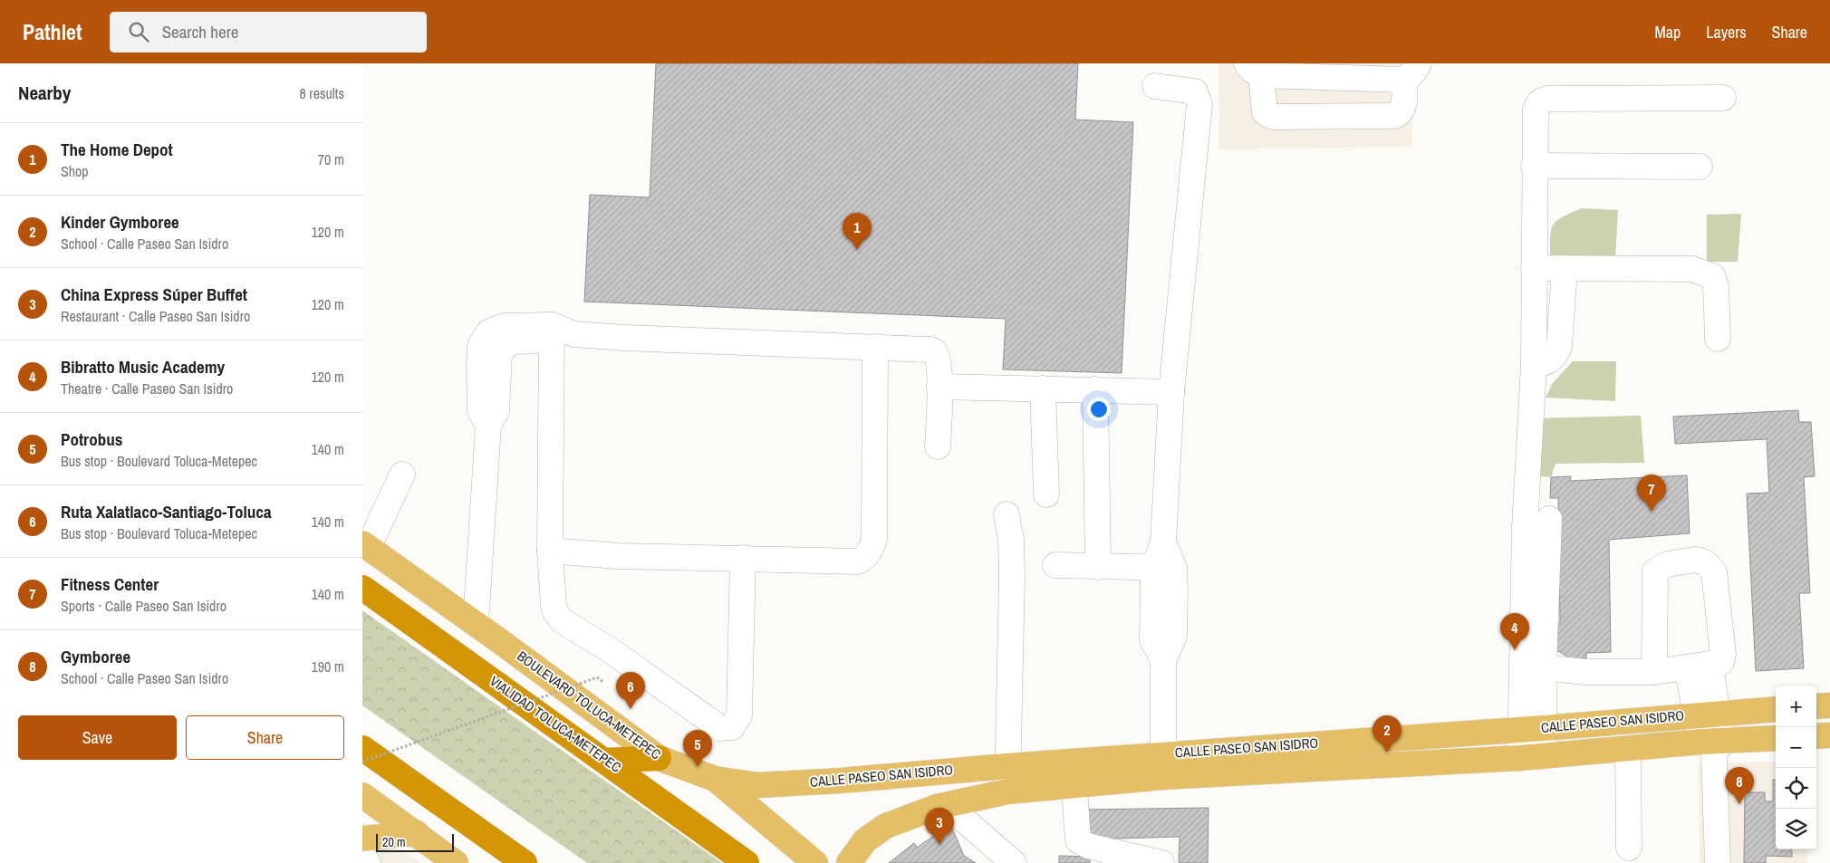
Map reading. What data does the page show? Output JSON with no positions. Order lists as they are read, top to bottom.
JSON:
{
  "streets": {
    "highway": ["VIALIDAD TOLUCA-METEPEC"],
    "main road": ["BOULEVARD TOLUCA-METEPEC", "CALLE PASEO SAN ISIDRO"]
  },
  "crossings": [
    ["BOULEVARD TOLUCA-METEPEC", "CALLE PASEO SAN ISIDRO"]
  ],
  "scale_bar": "20 m",
  "page": {
    "header": "Pathlet",
    "search": "Search here",
    "nav": ["Map", "Layers", "Share"],
    "heading": ["Nearby", "8 results"],
    "list": [
      {
        "mark": "1",
        "name": "The Home Depot",
        "note": "Shop",
        "value": "70 m"
      },
      {
        "mark": "2",
        "name": "Kinder Gymboree",
        "note": "School · Calle Paseo San Isidro",
        "value": "120 m"
      },
      {
        "mark": "3",
        "name": "China Express Súper Buffet",
        "note": "Restaurant · Calle Paseo San Isidro",
        "value": "120 m"
      },
      {
        "mark": "4",
        "name": "Bibratto Music Academy",
        "note": "Theatre · Calle Paseo San Isidro",
        "value": "120 m"
      },
      {
        "mark": "5",
        "name": "Potrobus",
        "note": "Bus stop · Boulevard Toluca-Metepec",
        "value": "140 m"
      },
      {
        "mark": "6",
        "name": "Ruta Xalatlaco-Santiago-Toluca",
        "note": "Bus stop · Boulevard Toluca-Metepec",
        "value": "140 m"
      },
      {
        "mark": "7",
        "name": "Fitness Center",
        "note": "Sports · Calle Paseo San Isidro",
        "value": "140 m"
      },
      {
        "mark": "8",
        "name": "Gymboree",
        "note": "School · Calle Paseo San Isidro",
        "value": "190 m"
      }
    ],
    "pins": [
      "1",
      "7",
      "4",
      "6",
      "2",
      "5",
      "8",
      "3"
    ],
    "map_buttons": ["+", "−"],
    "buttons": ["Save", "Share"],
    "scale": "20 m"
  }
}
